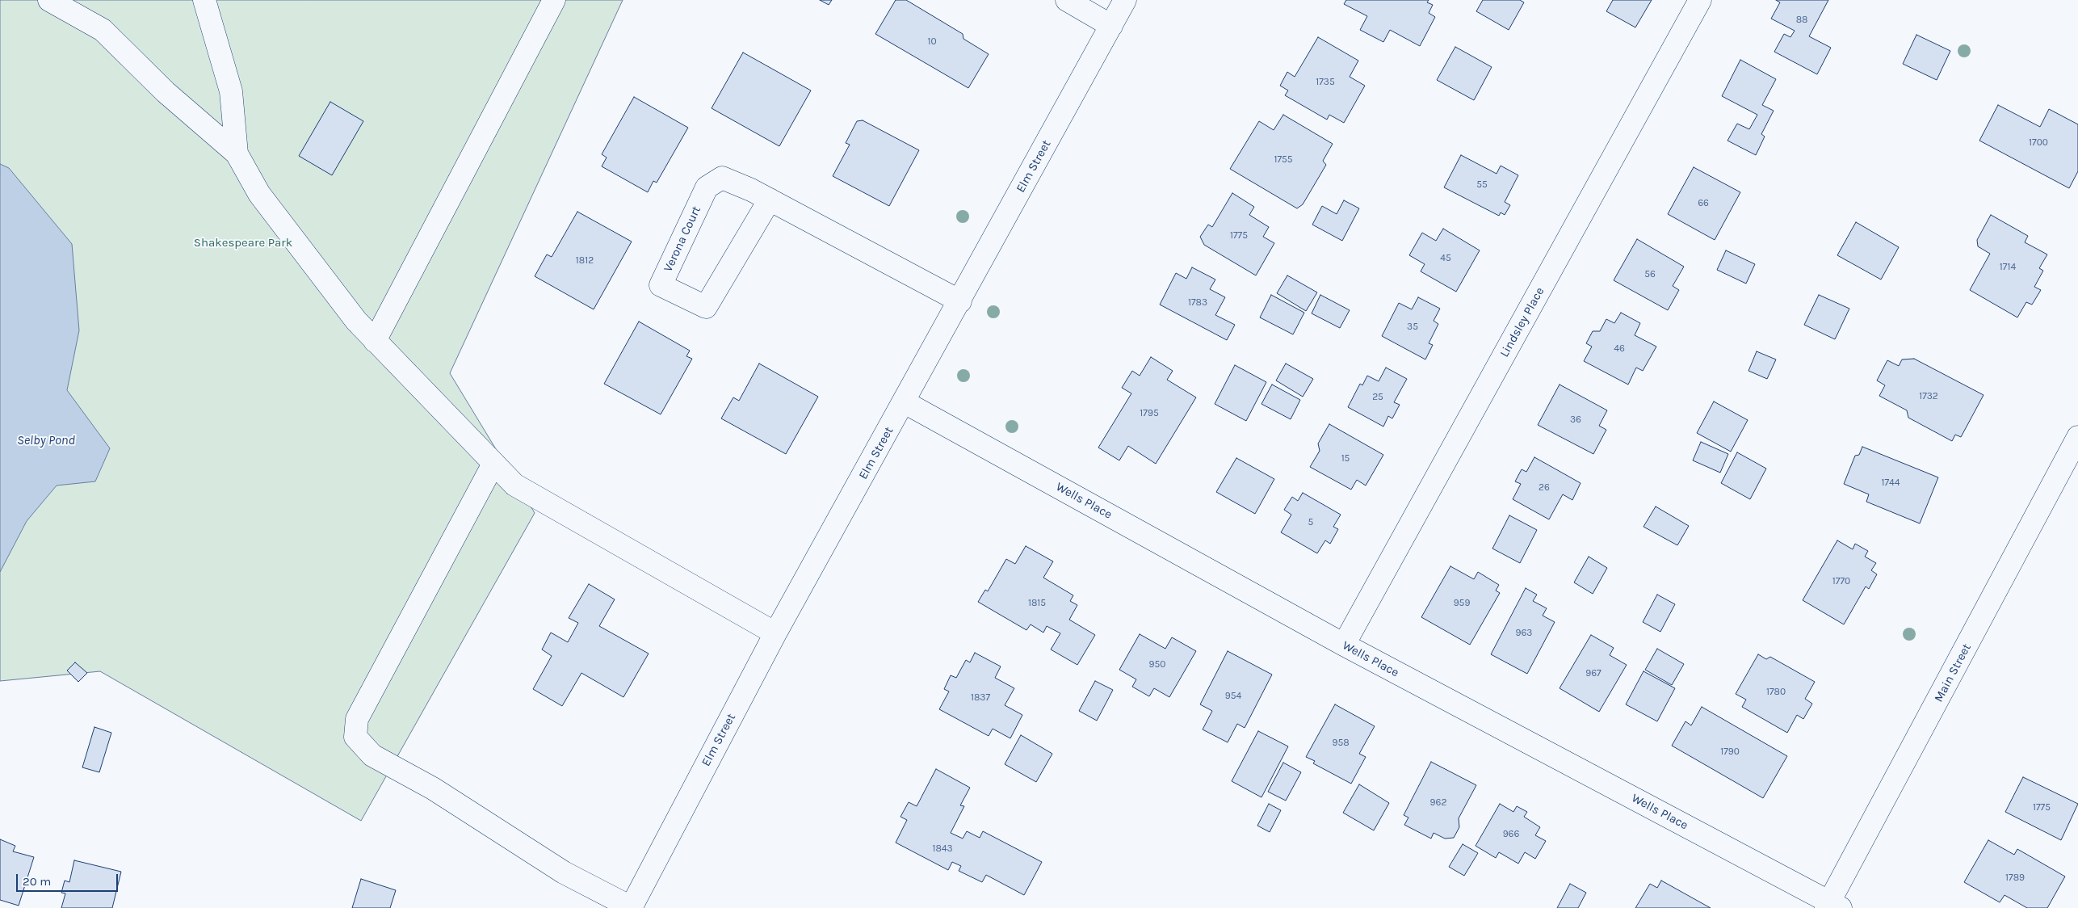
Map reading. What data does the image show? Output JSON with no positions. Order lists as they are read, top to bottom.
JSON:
{
  "streets": {
    "street": [
      "Elm Street",
      "Verona Court",
      "Lindsley Place",
      "Wells Place",
      "Main Street"
    ]
  },
  "crossings": [
    ["Elm Street", "Verona Court"],
    ["Elm Street", "Wells Place"],
    ["Lindsley Place", "Wells Place"],
    ["Wells Place", "Main Street"]
  ],
  "water": ["Selby Pond"],
  "parks": ["Shakespeare Park"],
  "house_numbers": [
    "88",
    "10",
    "1735",
    "1700",
    "1755",
    "55",
    "66",
    "1775",
    "45",
    "1812",
    "1714",
    "56",
    "1783",
    "35",
    "46",
    "1732",
    "25",
    "1795",
    "36",
    "15",
    "1744",
    "26",
    "5",
    "1770",
    "1815",
    "959",
    "963",
    "950",
    "967",
    "1780",
    "954",
    "1837",
    "958",
    "1790",
    "962",
    "1775",
    "966",
    "1843",
    "1789"
  ],
  "scale_bar": "20 m"
}
